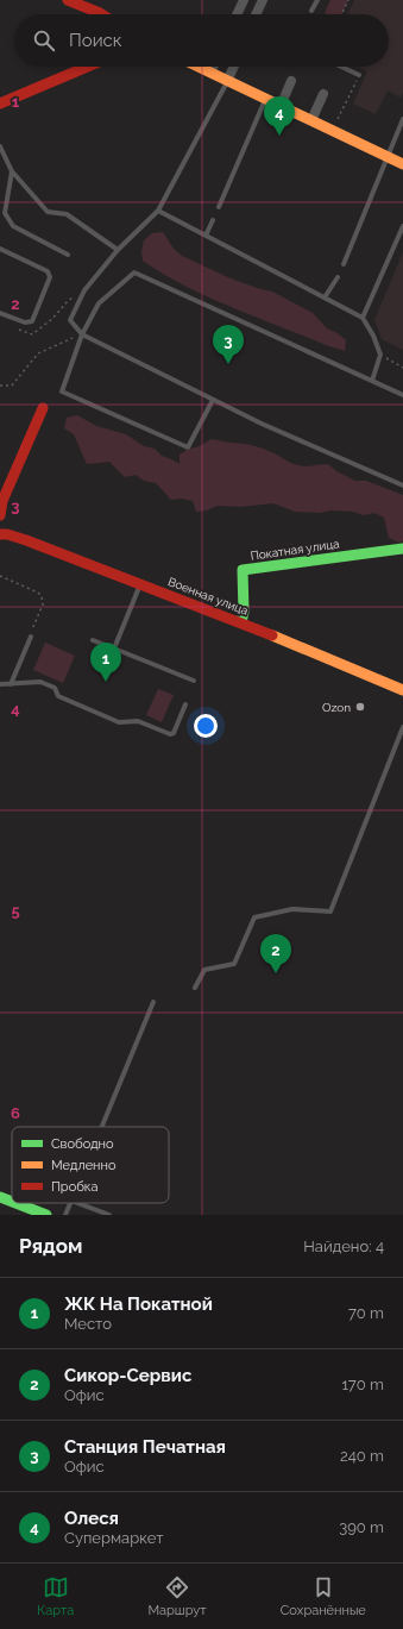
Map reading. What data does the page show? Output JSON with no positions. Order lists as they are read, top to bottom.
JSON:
{
  "streets": {
    "street": ["Покатная улица", "Военная улица"]
  },
  "crossings": [
    ["Покатная улица", "Военная улица"]
  ],
  "places": ["Ozon"],
  "legend": ["Свободно", "Медленно", "Пробка"],
  "page": {
    "search": "Поиск",
    "pins": [
      "4",
      "3",
      "1",
      "2"
    ],
    "heading": ["Рядом", "Найдено: 4"],
    "list": [
      {
        "mark": "1",
        "name": "ЖК На Покатной",
        "note": "Место",
        "value": "70 m"
      },
      {
        "mark": "2",
        "name": "Сикор-Сервис",
        "note": "Офис",
        "value": "170 m"
      },
      {
        "mark": "3",
        "name": "Станция Печатная",
        "note": "Офис",
        "value": "240 m"
      },
      {
        "mark": "4",
        "name": "Олеся",
        "note": "Супермаркет",
        "value": "390 m"
      }
    ],
    "nav": ["Карта", "Маршрут", "Сохранённые"]
  },
  "grid": {
    "rows": [
      "1",
      "2",
      "3",
      "4",
      "5",
      "6"
    ]
  }
}
